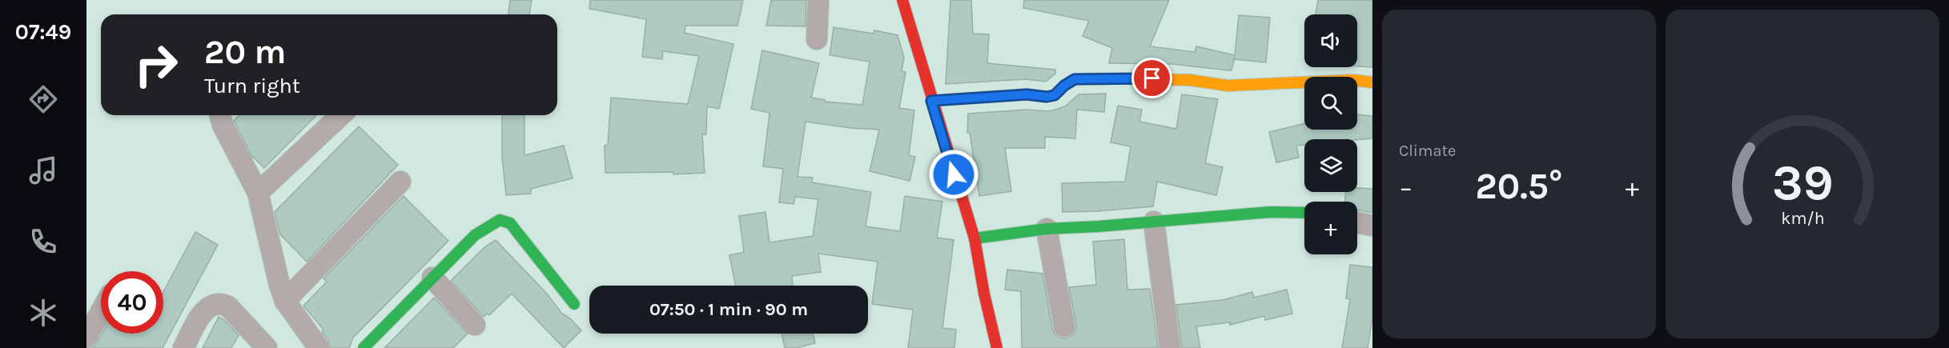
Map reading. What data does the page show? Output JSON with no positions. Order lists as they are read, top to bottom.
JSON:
{
  "page": {
    "tabs": "07:49",
    "tile": "Climate",
    "map_buttons": "+",
    "turn": ["20 m", "Turn right"],
    "heat": ["−", "20.5°", "+"],
    "limit": "40",
    "trip": "07:50 · 1 min · 90 m",
    "gauge": ["39", "km/h"]
  }
}
